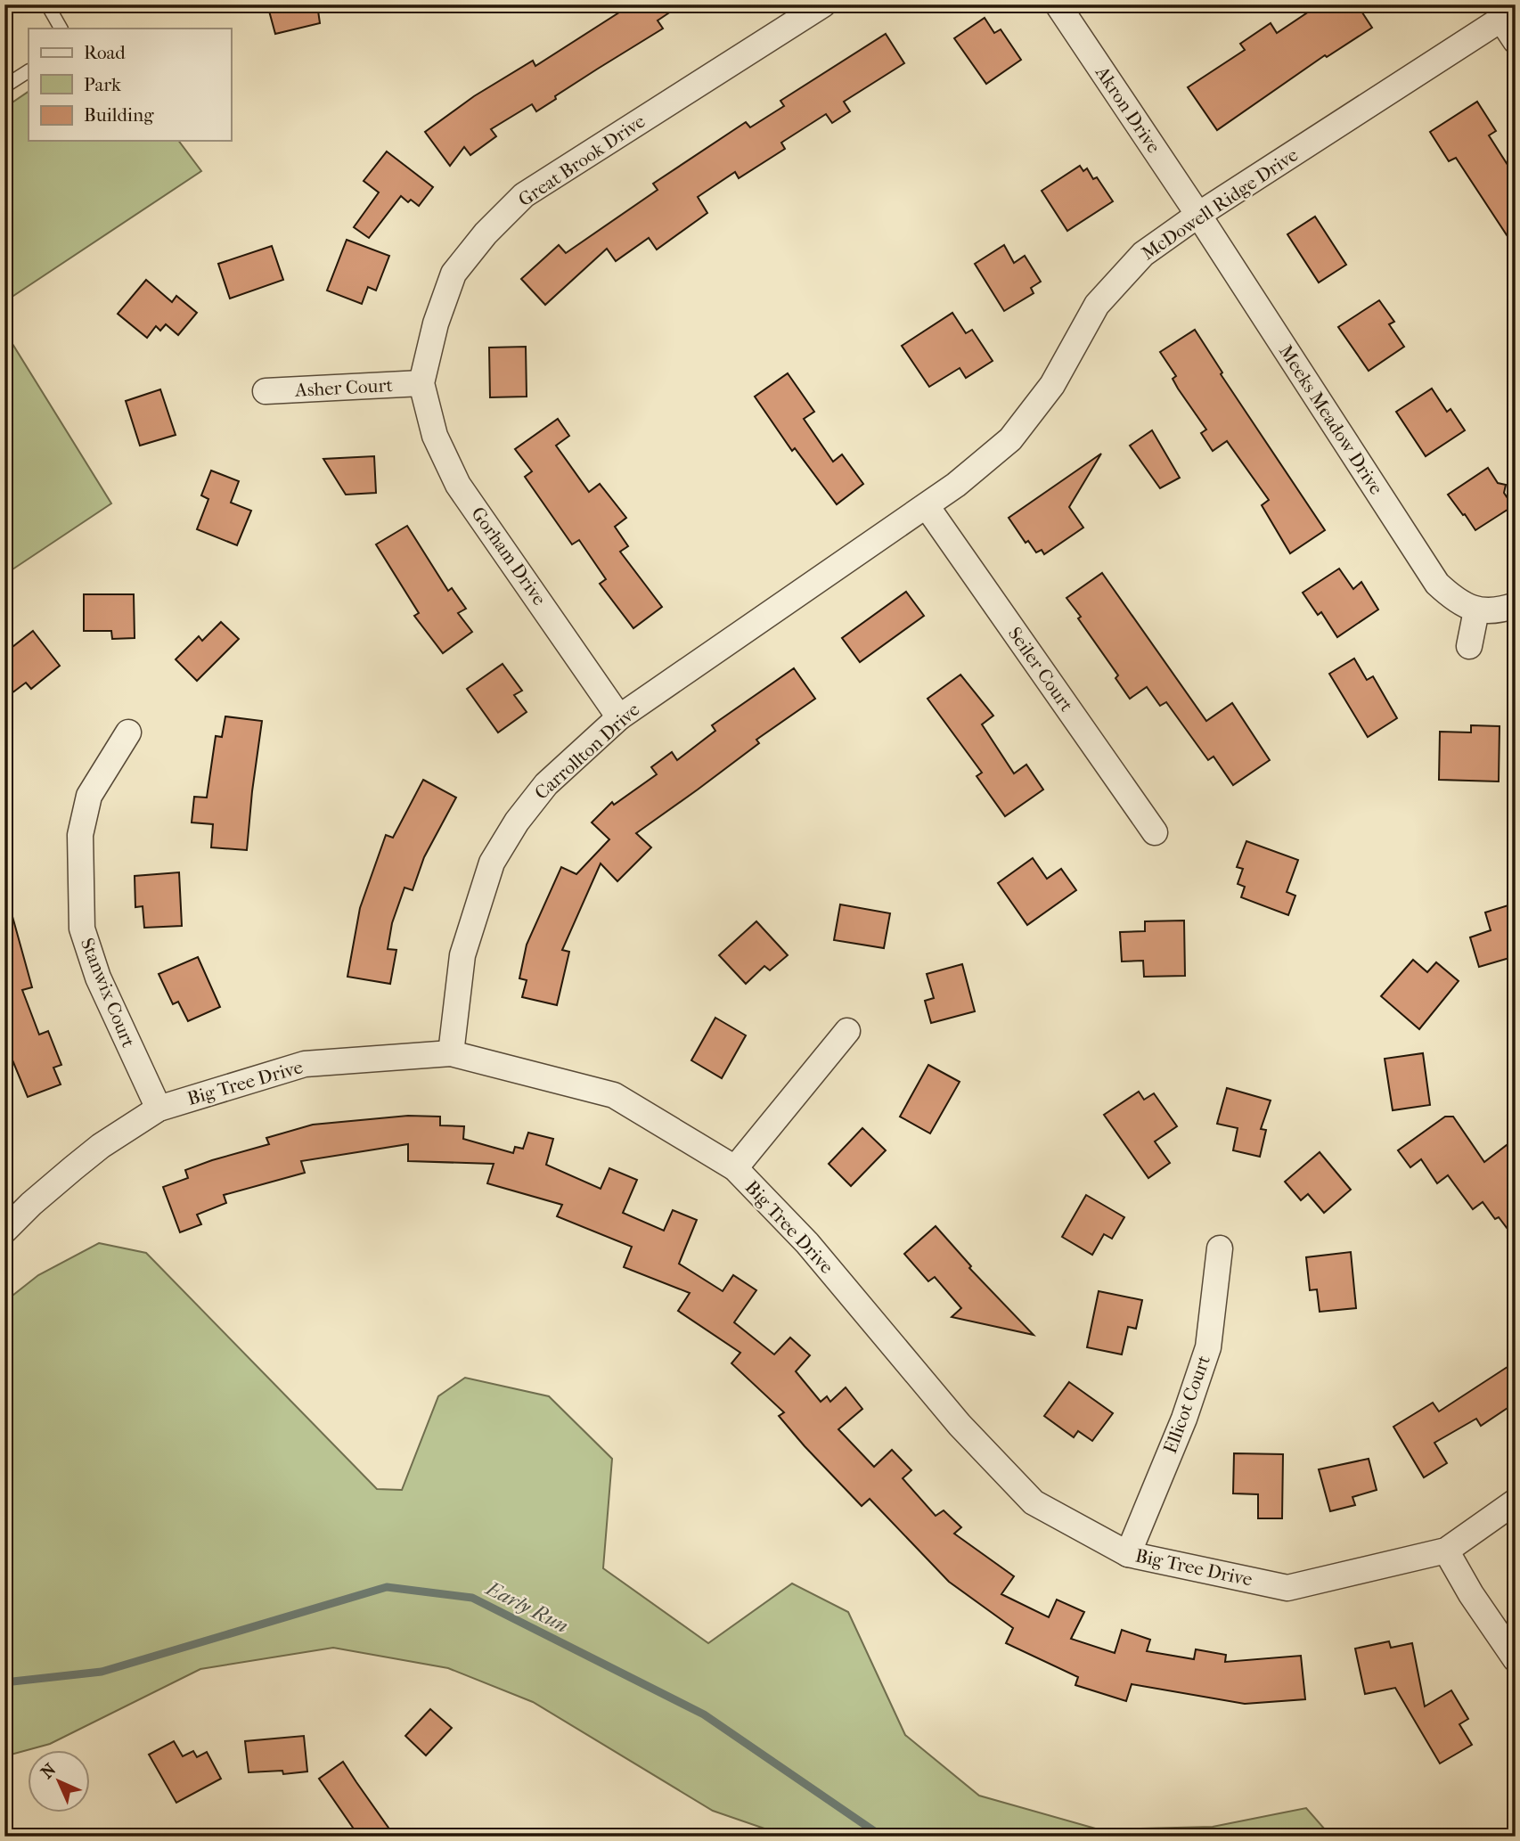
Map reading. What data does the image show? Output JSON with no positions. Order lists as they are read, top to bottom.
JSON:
{
  "streets": {
    "street": [
      "Akron Drive",
      "Great Brook Drive",
      "McDowell Ridge Drive",
      "Asher Court",
      "Meeks Meadow Drive",
      "Gorham Drive",
      "Seiler Court",
      "Carrollton Drive",
      "Stanwix Court",
      "Big Tree Drive",
      "Ellicot Court"
    ]
  },
  "crossings": [
    ["Akron Drive", "McDowell Ridge Drive"],
    ["Akron Drive", "Meeks Meadow Drive"],
    ["Great Brook Drive", "Asher Court"],
    ["Great Brook Drive", "Gorham Drive"],
    ["McDowell Ridge Drive", "Meeks Meadow Drive"],
    ["McDowell Ridge Drive", "Seiler Court"],
    ["McDowell Ridge Drive", "Carrollton Drive"],
    ["Asher Court", "Gorham Drive"],
    ["Gorham Drive", "Carrollton Drive"],
    ["Carrollton Drive", "Big Tree Drive"],
    ["Stanwix Court", "Big Tree Drive"],
    ["Big Tree Drive", "Ellicot Court"]
  ],
  "water": ["Early Run"],
  "legend": ["Road", "Park", "Building"],
  "north": "top left"
}
